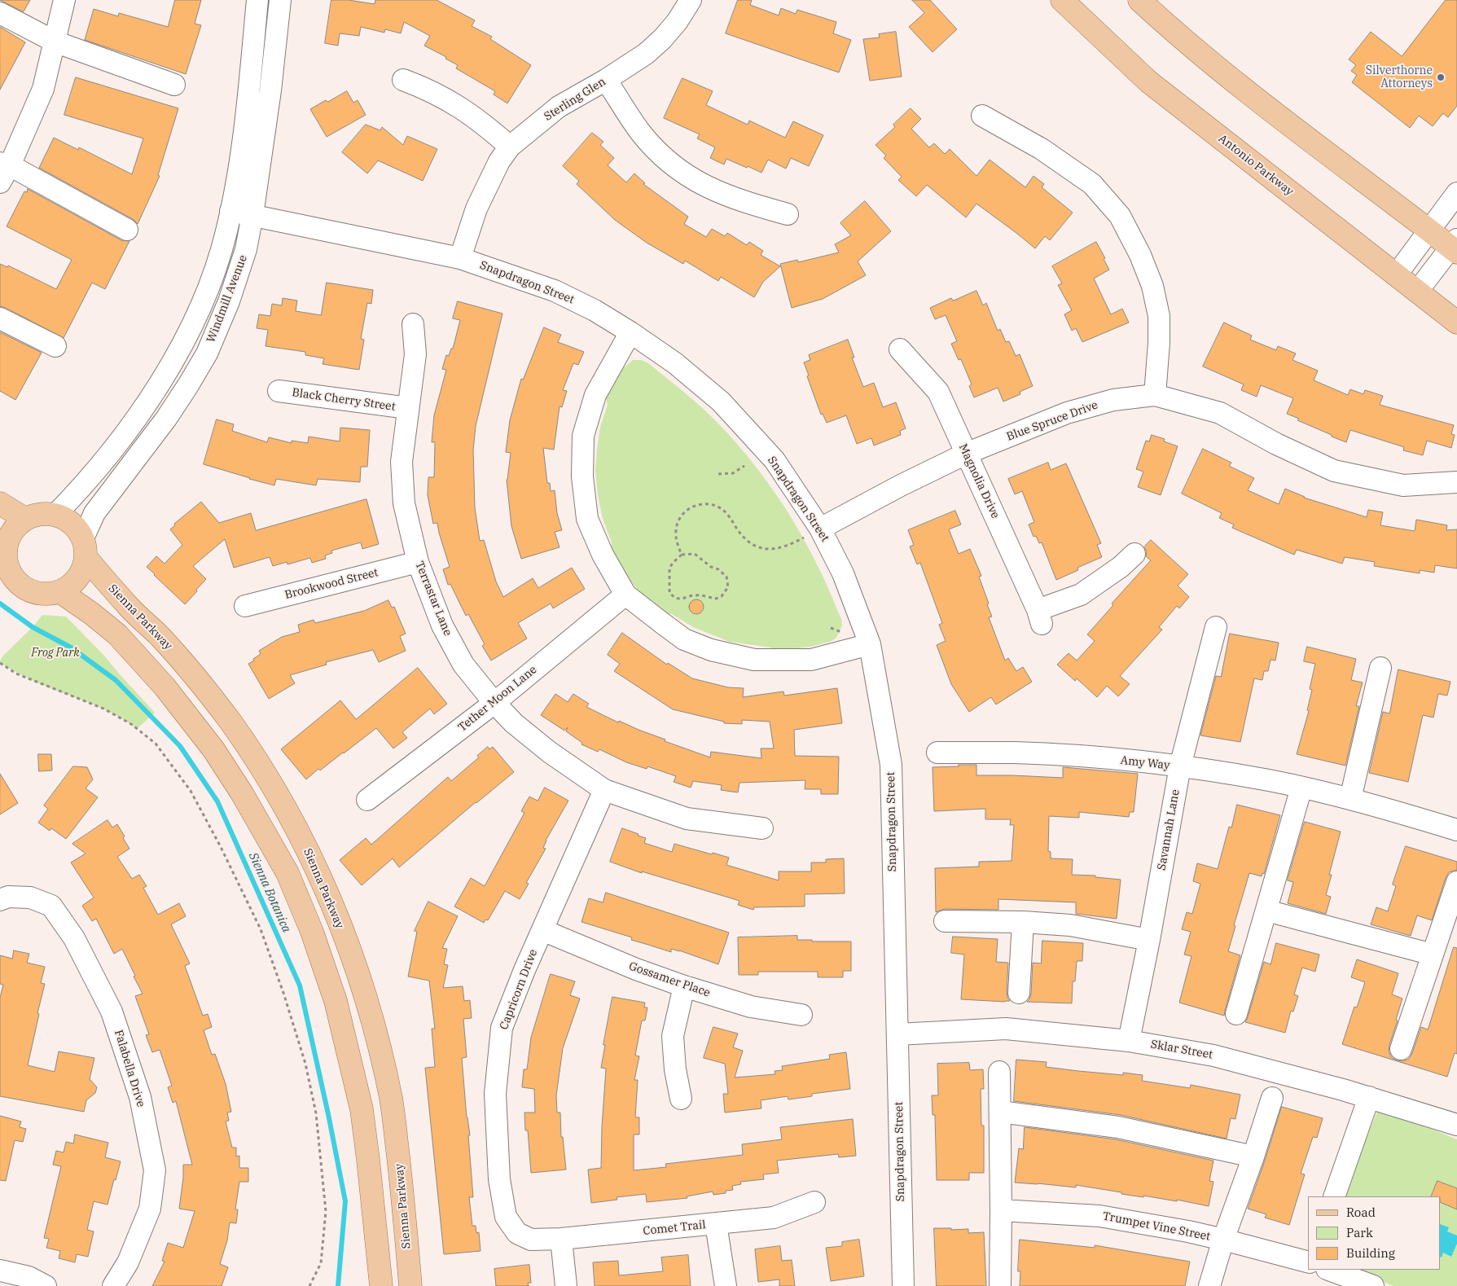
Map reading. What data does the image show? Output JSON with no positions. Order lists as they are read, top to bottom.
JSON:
{
  "streets": {
    "main road": ["Antonio Parkway", "Sienna Parkway"],
    "street": [
      "Sterling Glen",
      "Snapdragon Street",
      "Windmill Avenue",
      "Black Cherry Street",
      "Blue Spruce Drive",
      "Magnolia Drive",
      "Brookwood Street",
      "Terrastar Lane",
      "Tether Moon Lane",
      "Amy Way",
      "Savannah Lane",
      "Gossamer Place",
      "Capricorn Drive",
      "Sklar Street",
      "Falabella Drive",
      "Trumpet Vine Street",
      "Comet Trail"
    ]
  },
  "crossings": [
    ["Sterling Glen", "Snapdragon Street"],
    ["Snapdragon Street", "Windmill Avenue"],
    ["Snapdragon Street", "Blue Spruce Drive"],
    ["Snapdragon Street", "Sklar Street"],
    ["Windmill Avenue", "Sienna Parkway"],
    ["Black Cherry Street", "Terrastar Lane"],
    ["Blue Spruce Drive", "Magnolia Drive"],
    ["Brookwood Street", "Terrastar Lane"],
    ["Terrastar Lane", "Tether Moon Lane"],
    ["Terrastar Lane", "Capricorn Drive"],
    ["Amy Way", "Savannah Lane"],
    ["Savannah Lane", "Sklar Street"],
    ["Gossamer Place", "Capricorn Drive"],
    ["Capricorn Drive", "Comet Trail"]
  ],
  "water": ["Sienna Botanica"],
  "parks": ["Frog Park"],
  "places": ["Silverthorne Attorneys"],
  "legend": ["Road", "Park", "Building"]
}
